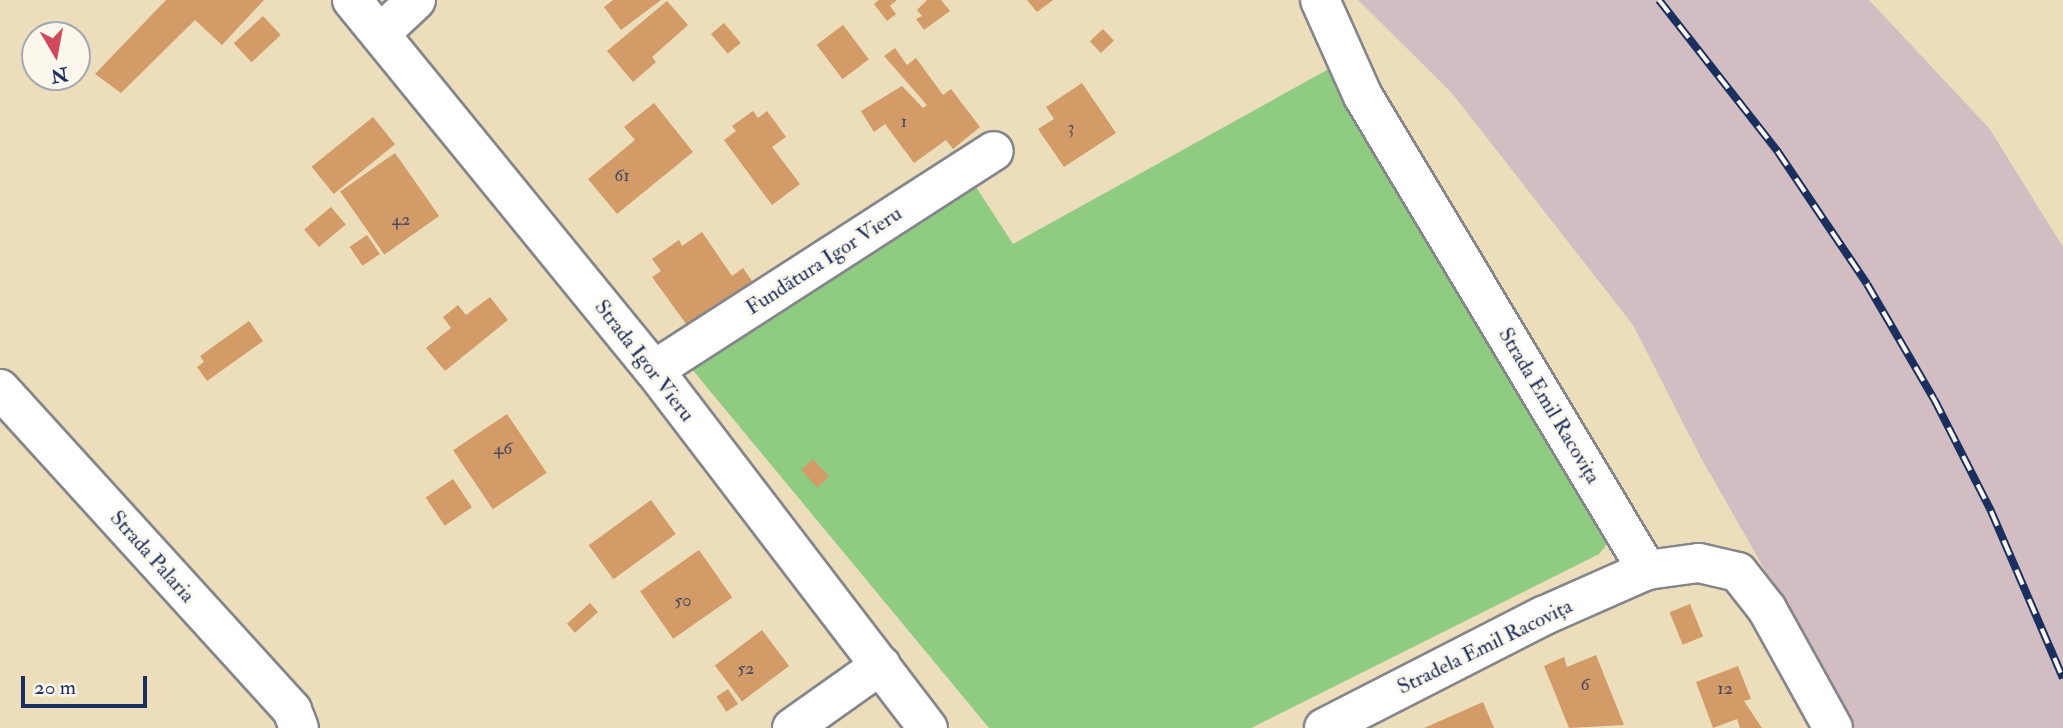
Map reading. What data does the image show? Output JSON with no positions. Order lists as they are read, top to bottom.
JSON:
{
  "streets": {
    "street": [
      "Fundătura Igor Vieru",
      "Strada Igor Vieru",
      "Strada Emil Racovița",
      "Strada Palaria",
      "Stradela Emil Racovița"
    ]
  },
  "crossings": [
    ["Fundătura Igor Vieru", "Strada Igor Vieru"],
    ["Strada Emil Racovița", "Stradela Emil Racovița"]
  ],
  "house_numbers": [
    "1",
    "3",
    "61",
    "42",
    "46",
    "50",
    "52",
    "6",
    "12"
  ],
  "scale_bar": "20 m",
  "north": "bottom"
}
